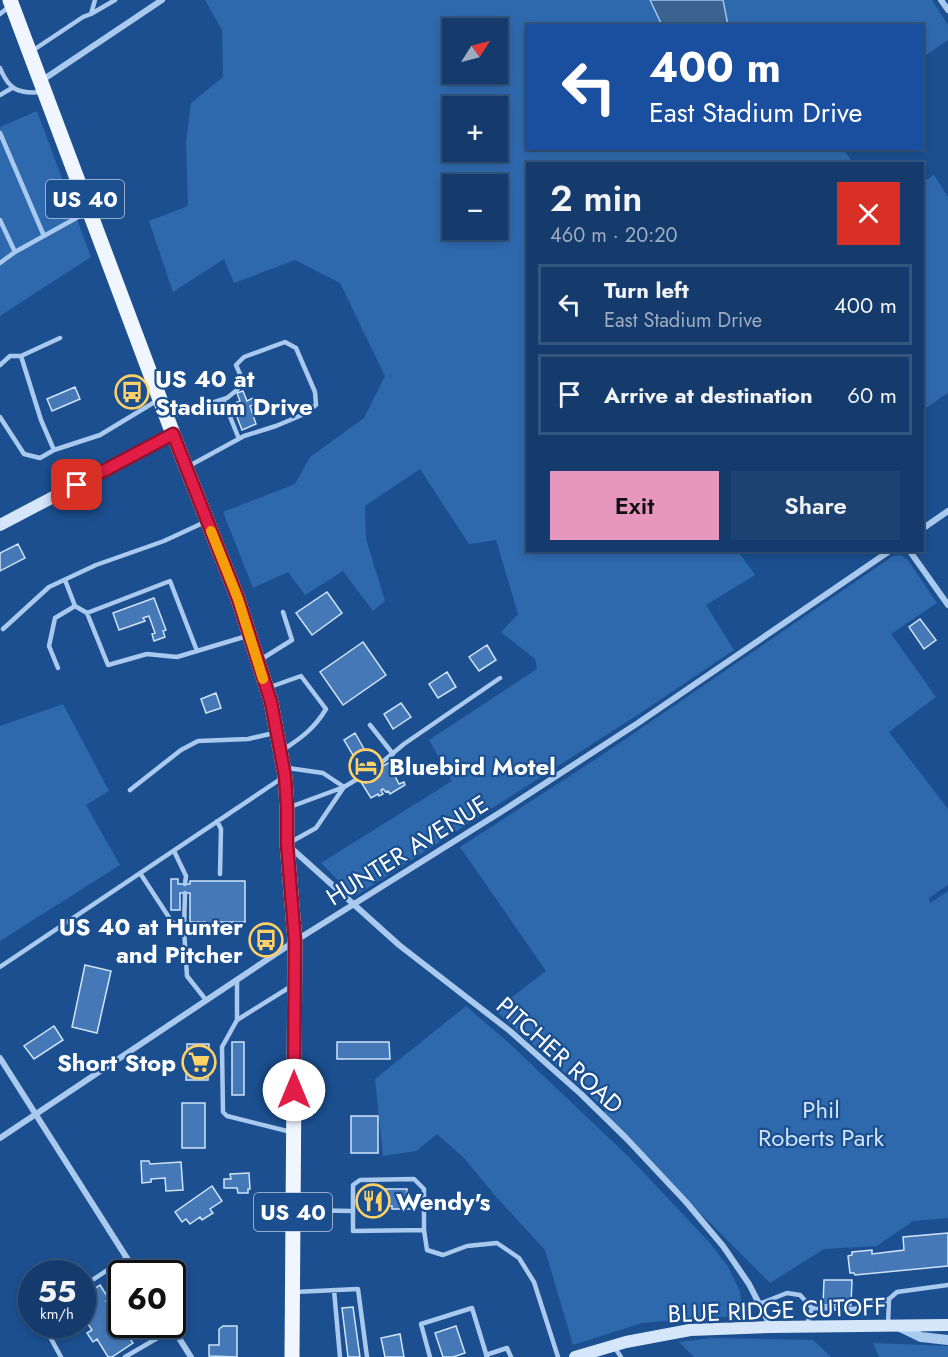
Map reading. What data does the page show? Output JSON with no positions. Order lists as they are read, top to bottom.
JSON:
{
  "streets": {
    "main road": ["US 40", "BLUE RIDGE CUTOFF"],
    "street": ["HUNTER AVENUE", "PITCHER ROAD"]
  },
  "crossings": [
    ["US 40", "HUNTER AVENUE"],
    ["US 40", "PITCHER ROAD"],
    ["HUNTER AVENUE", "PITCHER ROAD"],
    ["PITCHER ROAD", "BLUE RIDGE CUTOFF"]
  ],
  "parks": ["Phil Roberts Park"],
  "places": {
    "bus stop": ["US 40 at Stadium Drive", "US 40 at Hunter and Pitcher"],
    "hotel": ["Bluebird Motel"],
    "supermarket": ["Short Stop"],
    "restaurant": ["Wendy's"]
  },
  "north": "top right",
  "page": {
    "map_buttons": ["+", "−"],
    "turn": ["400 m", "East Stadium Drive"],
    "heading": ["2 min", "460 m · 20:20"],
    "list": [
      {
        "name": "Turn left",
        "note": "East Stadium Drive",
        "value": "400 m"
      },
      {
        "name": "Arrive at destination",
        "value": "60 m"
      }
    ],
    "buttons": ["Exit", "Share"],
    "speed": "55 km/h",
    "limit": "60"
  }
}
